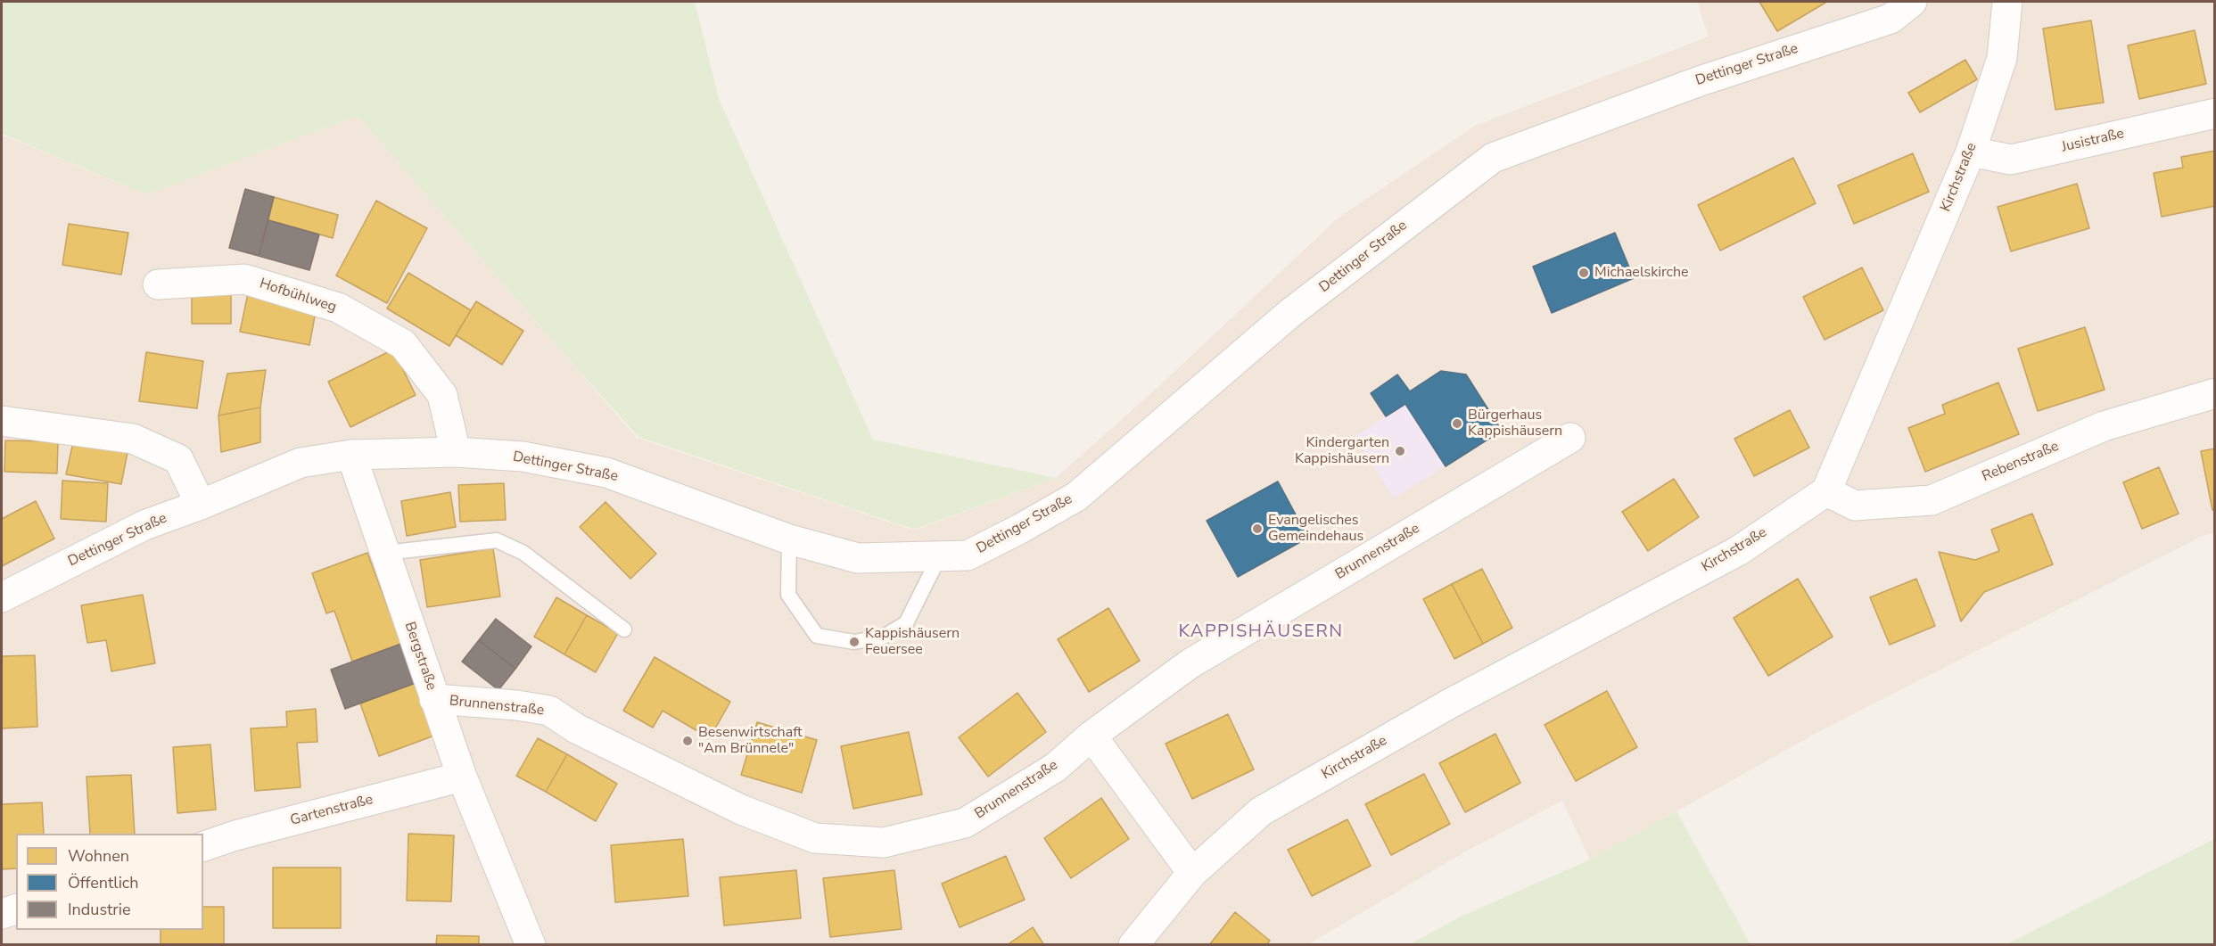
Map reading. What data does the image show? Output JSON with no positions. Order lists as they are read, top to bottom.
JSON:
{
  "streets": {
    "street": [
      "Dettinger Straße",
      "Jusistraße",
      "Kirchstraße",
      "Hofbühlweg",
      "Rebenstraße",
      "Brunnenstraße",
      "Bergstraße",
      "Gartenstraße"
    ]
  },
  "crossings": [
    ["Dettinger Straße", "Hofbühlweg"],
    ["Dettinger Straße", "Bergstraße"],
    ["Jusistraße", "Kirchstraße"],
    ["Kirchstraße", "Rebenstraße"],
    ["Brunnenstraße", "Bergstraße"],
    ["Bergstraße", "Gartenstraße"]
  ],
  "districts": ["KAPPISHÄUSERN"],
  "places": [
    "Michaelskirche",
    "Bürgerhaus Kappishäusern",
    "Kindergarten Kappishäusern",
    "Evangelisches Gemeindehaus",
    "Kappishäusern Feuersee",
    "Besenwirtschaft \"Am Brünnele\""
  ],
  "legend": ["Wohnen", "Öffentlich", "Industrie"]
}
